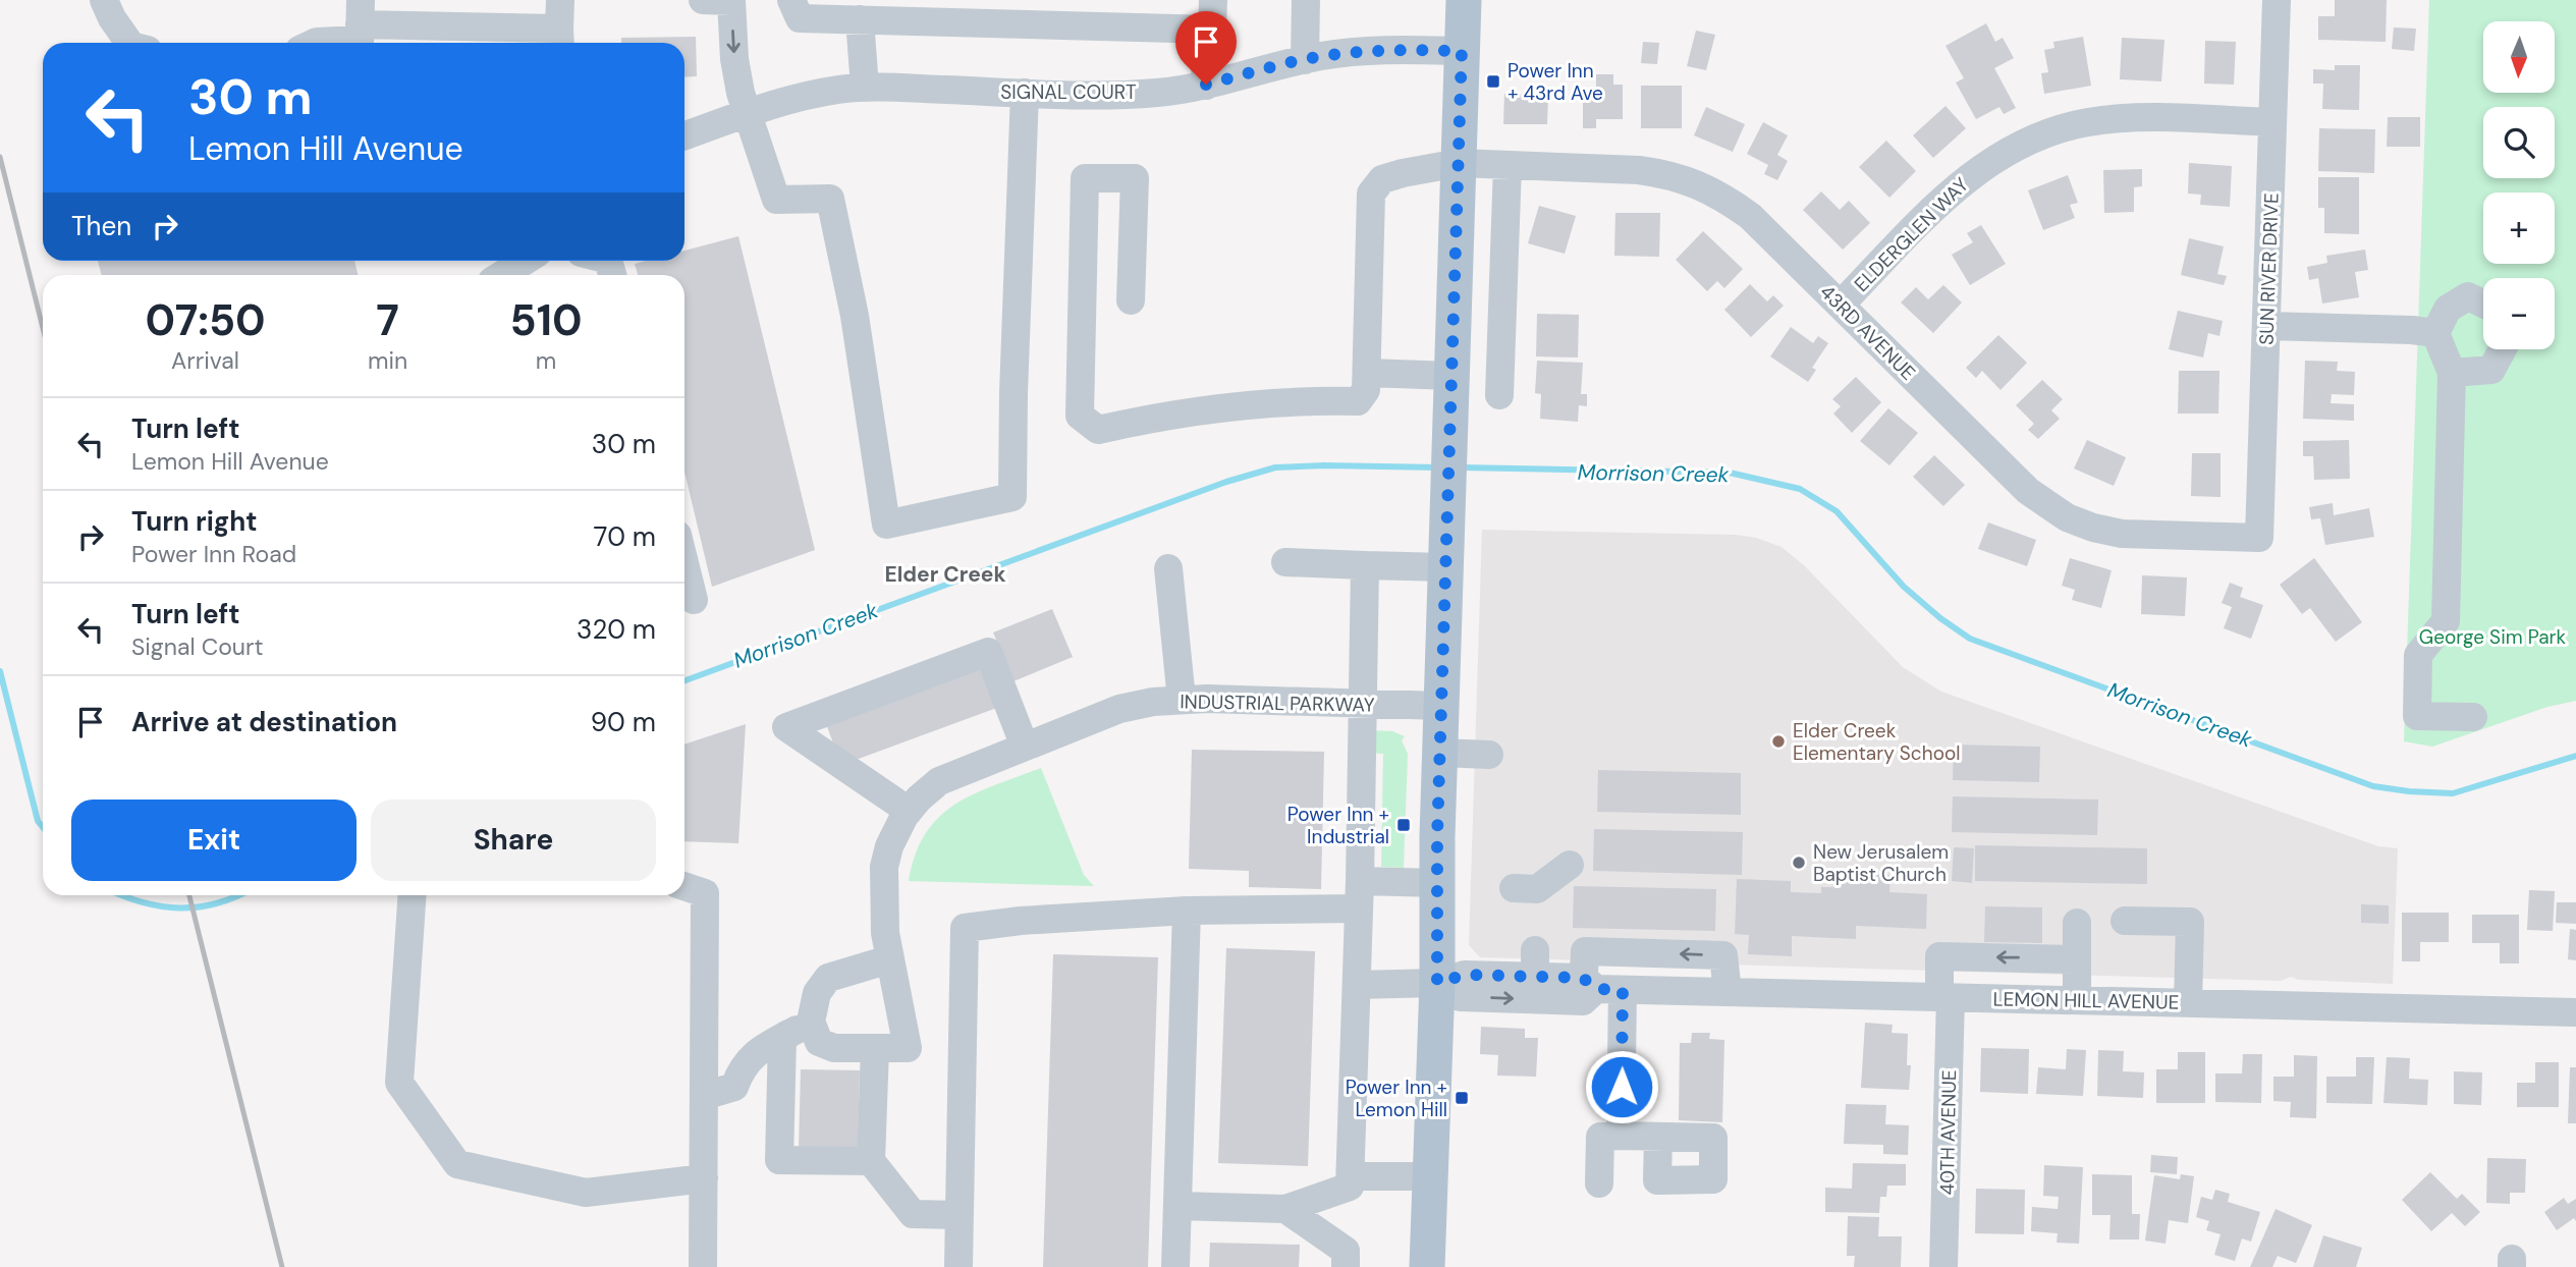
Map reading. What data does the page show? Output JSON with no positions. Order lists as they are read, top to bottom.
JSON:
{
  "streets": {
    "street": [
      "SIGNAL COURT",
      "ELDERGLEN WAY",
      "SUN RIVER DRIVE",
      "43RD AVENUE",
      "INDUSTRIAL PARKWAY",
      "LEMON HILL AVENUE",
      "40TH AVENUE"
    ]
  },
  "crossings": [
    ["ELDERGLEN WAY", "SUN RIVER DRIVE"],
    ["ELDERGLEN WAY", "43RD AVENUE"],
    ["SUN RIVER DRIVE", "43RD AVENUE"],
    ["LEMON HILL AVENUE", "40TH AVENUE"]
  ],
  "districts": ["Elder Creek"],
  "water": ["Morrison Creek"],
  "parks": ["George Sim Park"],
  "places": {
    "transit": ["Power Inn + 43rd Ave", "Power Inn + Industrial", "Power Inn + Lemon Hill"],
    "other": ["Elder Creek Elementary School", "New Jerusalem Baptist Church"]
  },
  "north": "bottom",
  "page": {
    "map_buttons": ["+", "−"],
    "turn": ["30 m", "Lemon Hill Avenue"],
    "then": "Then",
    "eta": [
      "07:50",
      "Arrival",
      "7",
      "min",
      "510",
      "m"
    ],
    "list": [
      {
        "name": "Turn left",
        "note": "Lemon Hill Avenue",
        "value": "30 m"
      },
      {
        "name": "Turn right",
        "note": "Power Inn Road",
        "value": "70 m"
      },
      {
        "name": "Turn left",
        "note": "Signal Court",
        "value": "320 m"
      },
      {
        "name": "Arrive at destination",
        "value": "90 m"
      }
    ],
    "buttons": ["Exit", "Share"]
  }
}
